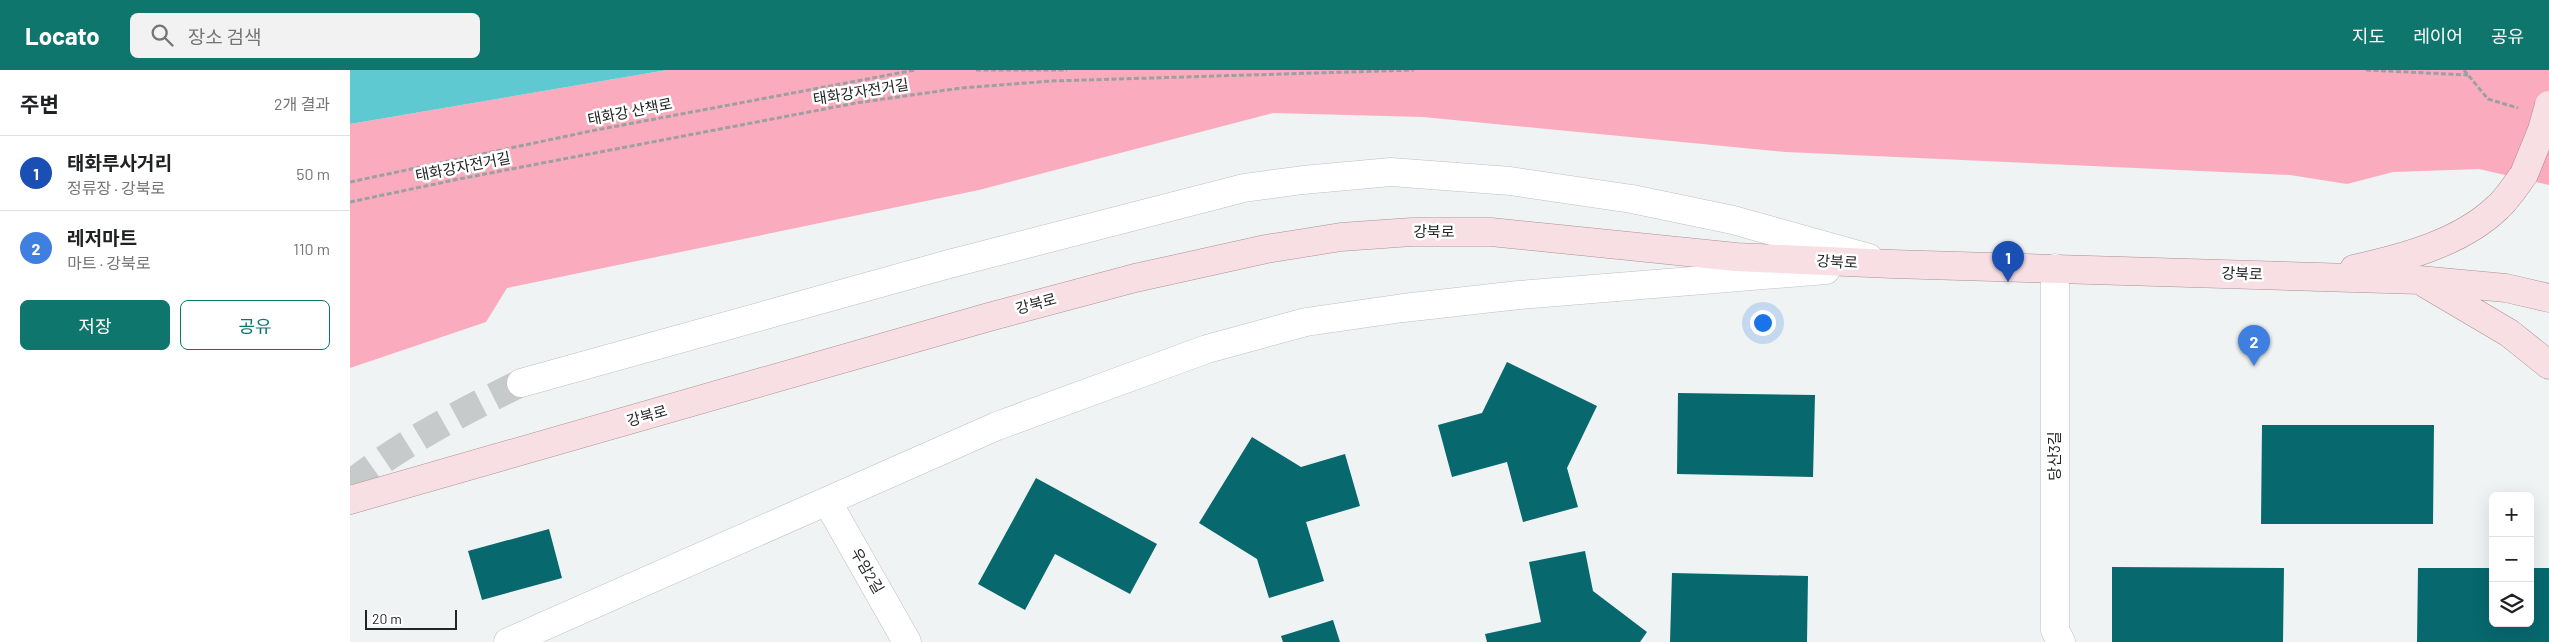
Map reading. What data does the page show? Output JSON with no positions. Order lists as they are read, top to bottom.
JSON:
{
  "streets": {
    "main road": ["강북로"],
    "street": ["당산3길", "우암2길"],
    "path": ["태화강자전거길", "태화강 산책로"]
  },
  "crossings": [
    ["강북로", "당산3길"]
  ],
  "scale_bar": "20 m",
  "page": {
    "header": "Locato",
    "search": "장소 검색",
    "nav": ["지도", "레이어", "공유"],
    "heading": ["주변", "2개 결과"],
    "list": [
      {
        "mark": "1",
        "name": "태화루사거리",
        "note": "정류장 · 강북로",
        "value": "50 m"
      },
      {
        "mark": "2",
        "name": "레저마트",
        "note": "마트 · 강북로",
        "value": "110 m"
      }
    ],
    "pins": ["1", "2"],
    "buttons": ["저장", "공유"],
    "map_buttons": ["+", "−"],
    "scale": "20 m"
  }
}
